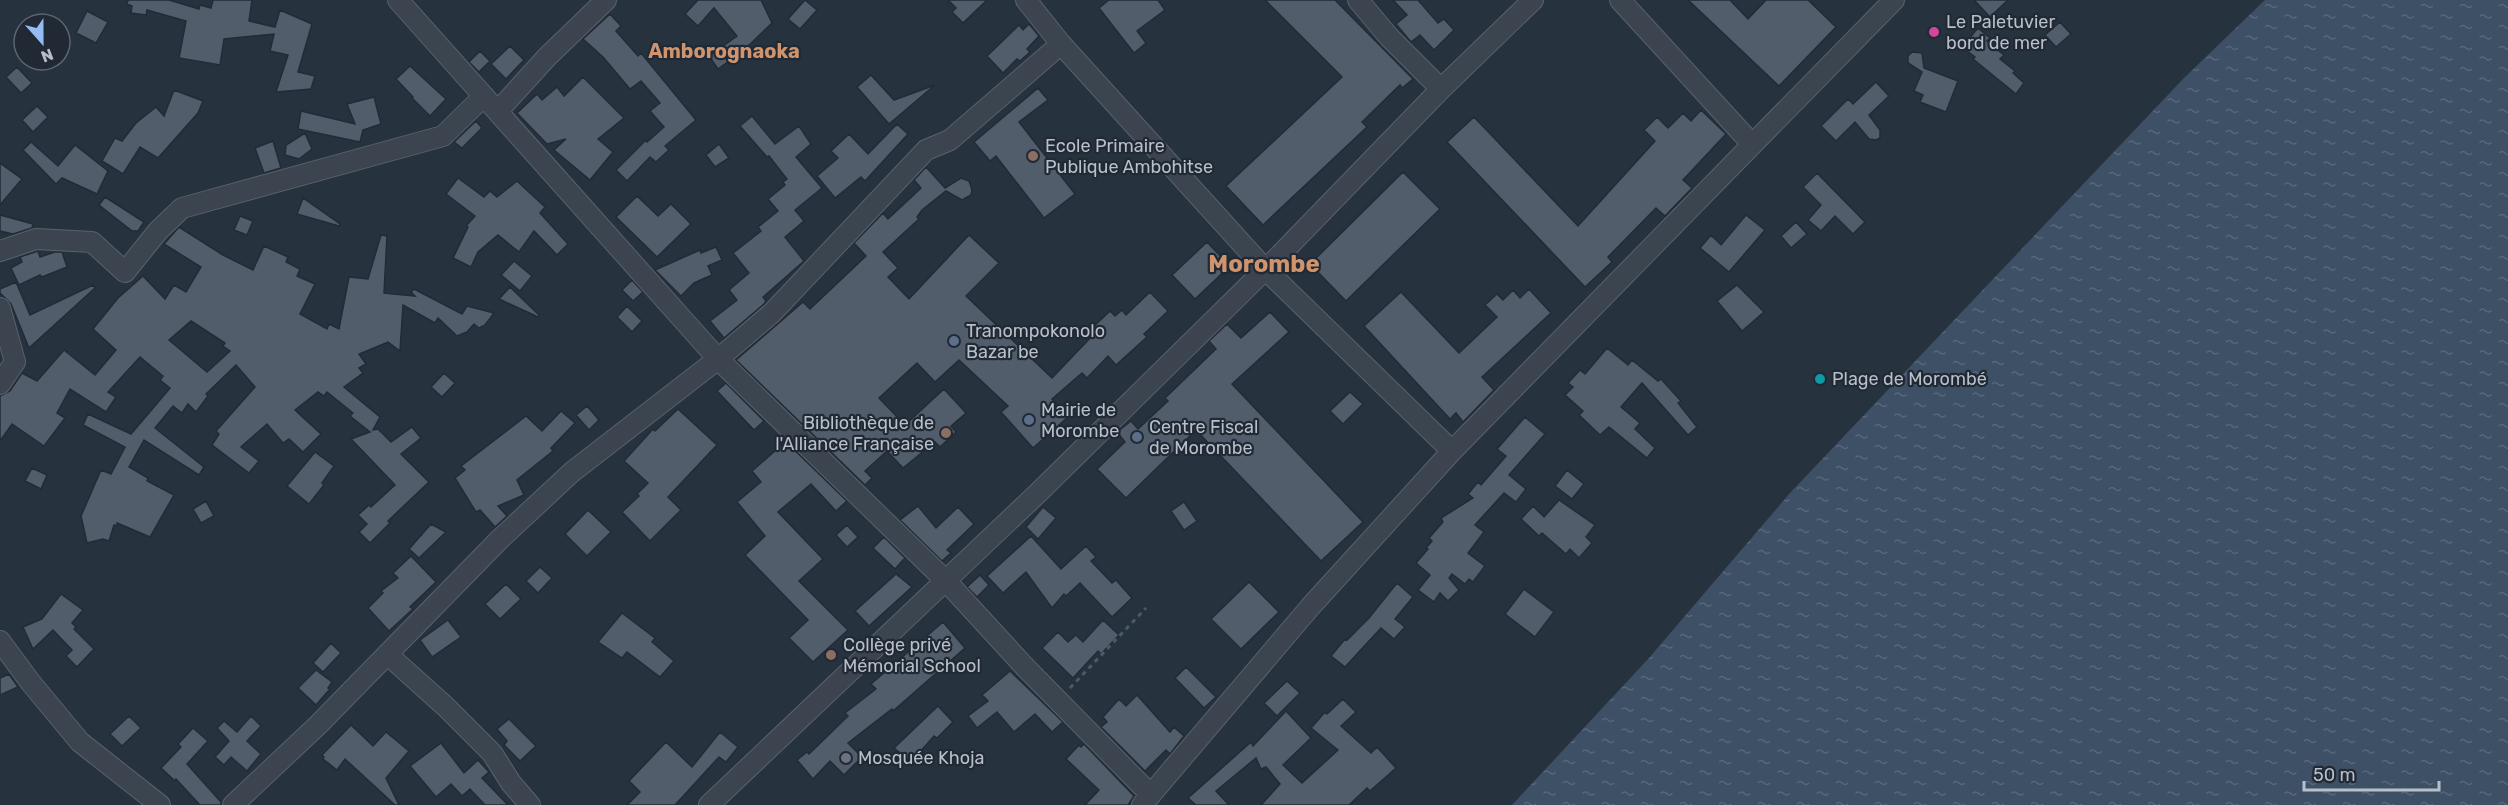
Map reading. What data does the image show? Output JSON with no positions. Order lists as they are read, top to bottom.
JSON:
{
  "districts": ["Amborognaoka", "Morombe"],
  "places": [
    "Le Paletuvier bord de mer",
    "Ecole Primaire Publique Ambohitse",
    "Tranompokonolo Bazar be",
    "Plage de Morombé",
    "Mairie de Morombe",
    "Bibliothèque de l'Alliance Française",
    "Centre Fiscal de Morombe",
    "Collège privé Mémorial School",
    "Mosquée Khoja"
  ],
  "scale_bar": "50 m",
  "north": "bottom"
}
